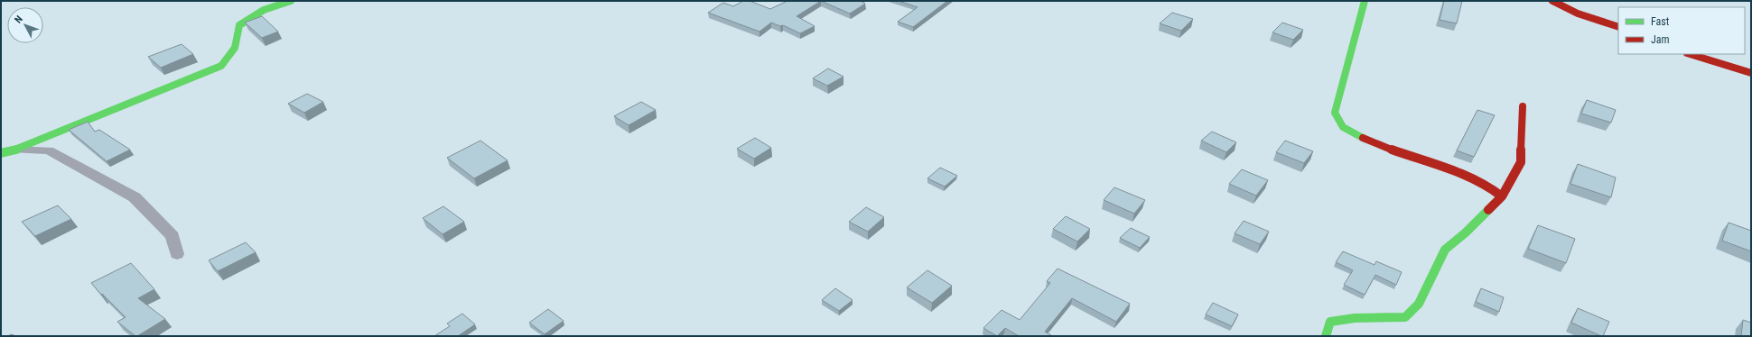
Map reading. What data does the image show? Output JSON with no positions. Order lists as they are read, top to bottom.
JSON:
{
  "legend": ["Fast", "Jam"],
  "north": "top left"
}
